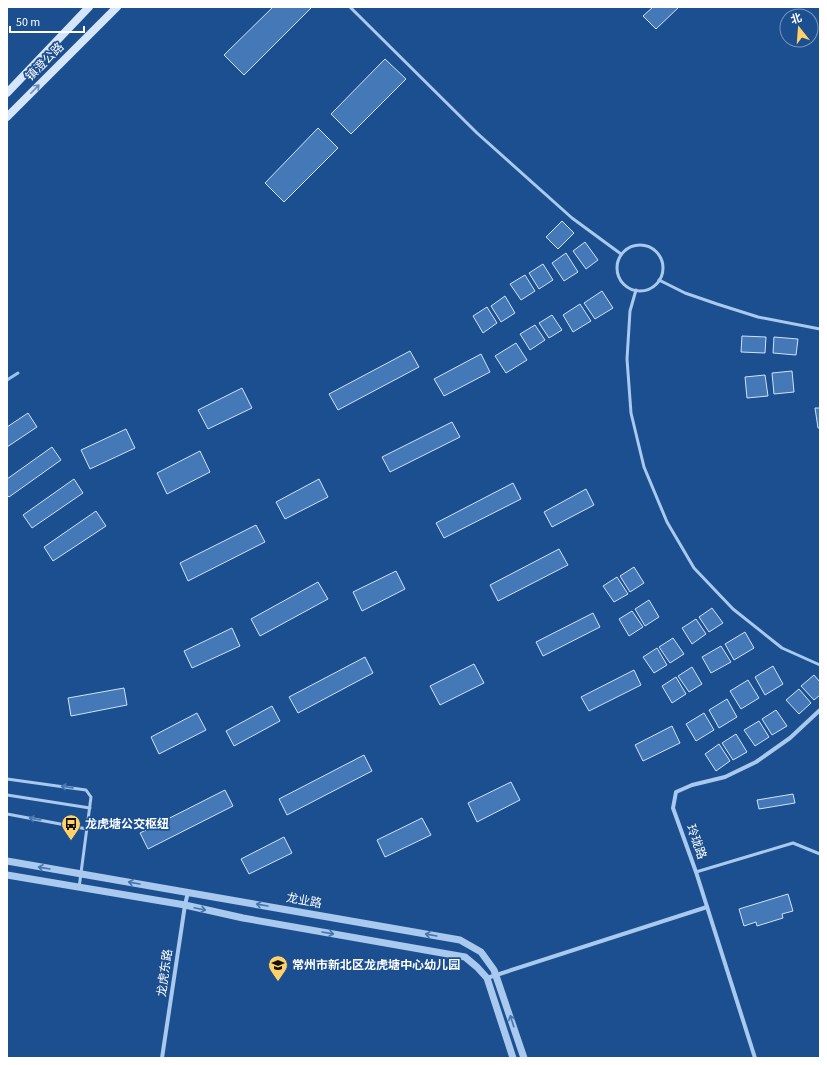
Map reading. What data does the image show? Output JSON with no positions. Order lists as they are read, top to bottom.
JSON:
{
  "streets": {
    "main road": ["镇澄公路"],
    "street": ["玲珑路", "龙业路", "龙虎东路"]
  },
  "crossings": [
    ["龙业路", "龙虎东路"]
  ],
  "places": {
    "bus stop": ["龙虎塘公交枢纽"],
    "school or university": ["常州市新北区龙虎塘中心幼儿园"]
  },
  "scale_bar": "50 m",
  "north": "top"
}
